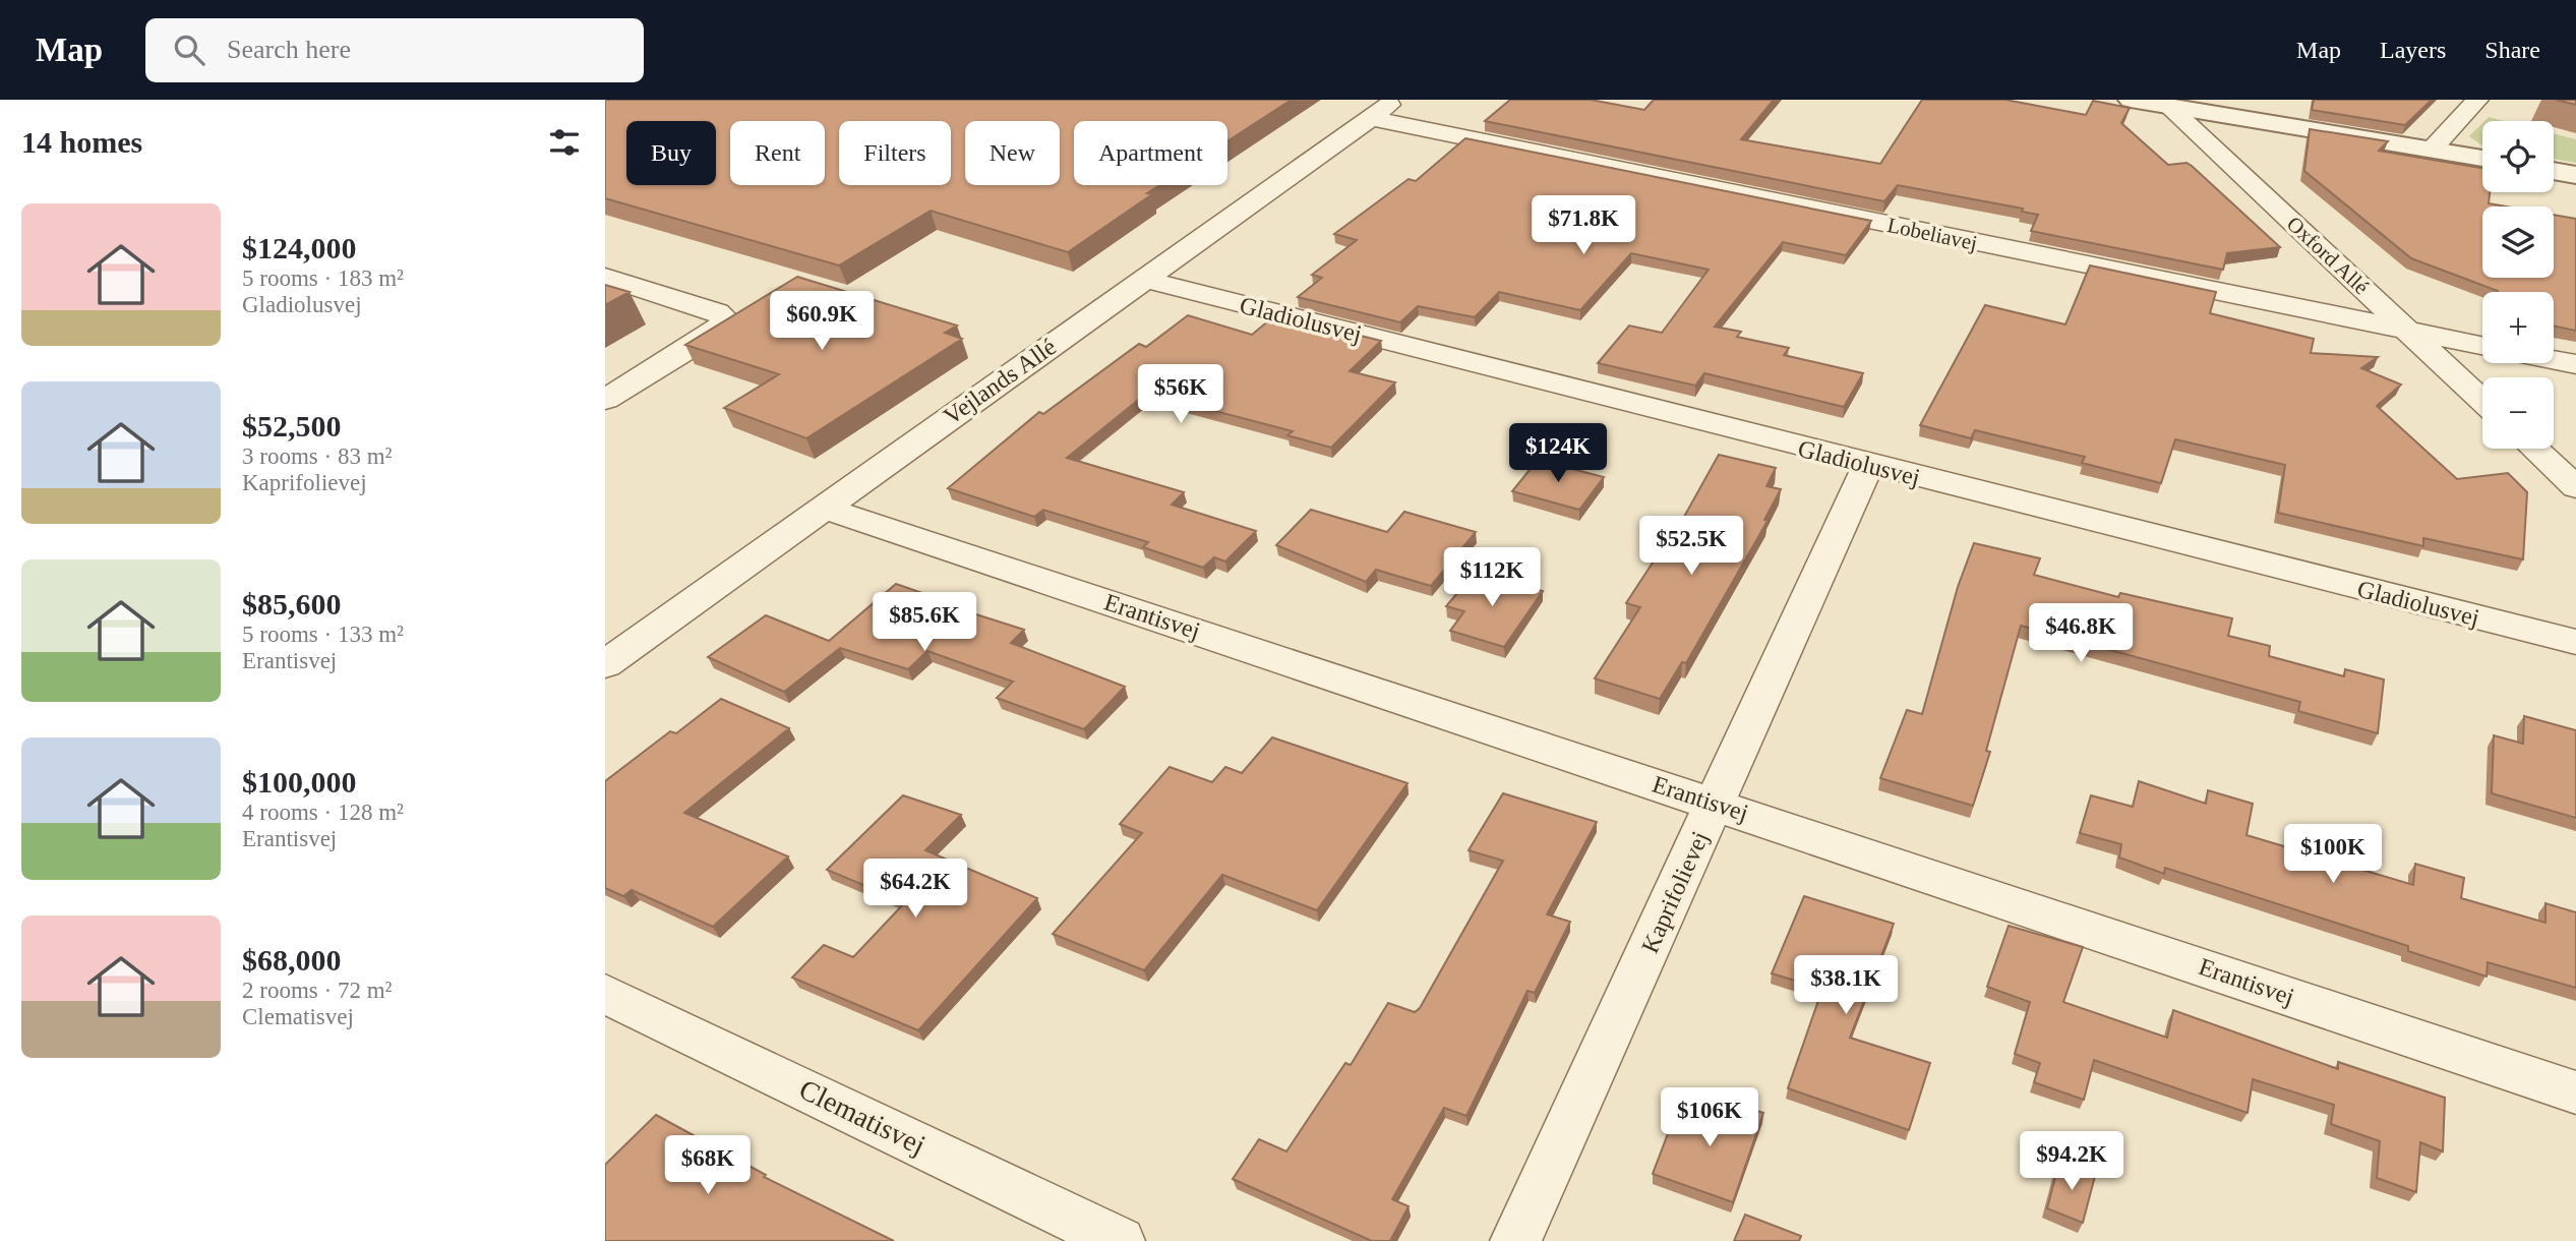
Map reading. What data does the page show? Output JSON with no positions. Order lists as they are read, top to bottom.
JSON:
{
  "streets": {
    "street": [
      "Lobeliavej",
      "Oxford Allé",
      "Gladiolusvej",
      "Vejlands Allé",
      "Erantisvej",
      "Kaprifolievej",
      "Clematisvej"
    ]
  },
  "crossings": [
    ["Lobeliavej", "Oxford Allé"],
    ["Lobeliavej", "Vejlands Allé"],
    ["Gladiolusvej", "Vejlands Allé"],
    ["Gladiolusvej", "Kaprifolievej"],
    ["Vejlands Allé", "Erantisvej"],
    ["Erantisvej", "Kaprifolievej"]
  ],
  "page": {
    "header": "Map",
    "search": "Search here",
    "nav": ["Map", "Layers", "Share"],
    "heading": "14 homes",
    "map_buttons": ["+", "−"],
    "chip": [
      "Buy",
      "Rent",
      "Filters",
      "New",
      "Apartment"
    ],
    "list": [
      {
        "name": "$124,000",
        "note": "5 rooms · 183 m² · Gladiolusvej"
      },
      {
        "name": "$52,500",
        "note": "3 rooms · 83 m² · Kaprifolievej"
      },
      {
        "name": "$85,600",
        "note": "5 rooms · 133 m² · Erantisvej"
      },
      {
        "name": "$100,000",
        "note": "4 rooms · 128 m² · Erantisvej"
      },
      {
        "name": "$68,000",
        "note": "2 rooms · 72 m² · Clematisvej"
      }
    ],
    "price": [
      "$71.8K",
      "$60.9K",
      "$56K",
      "$124K",
      "$52.5K",
      "$112K",
      "$85.6K",
      "$46.8K",
      "$100K",
      "$64.2K",
      "$38.1K",
      "$106K",
      "$94.2K",
      "$68K"
    ]
  }
}
